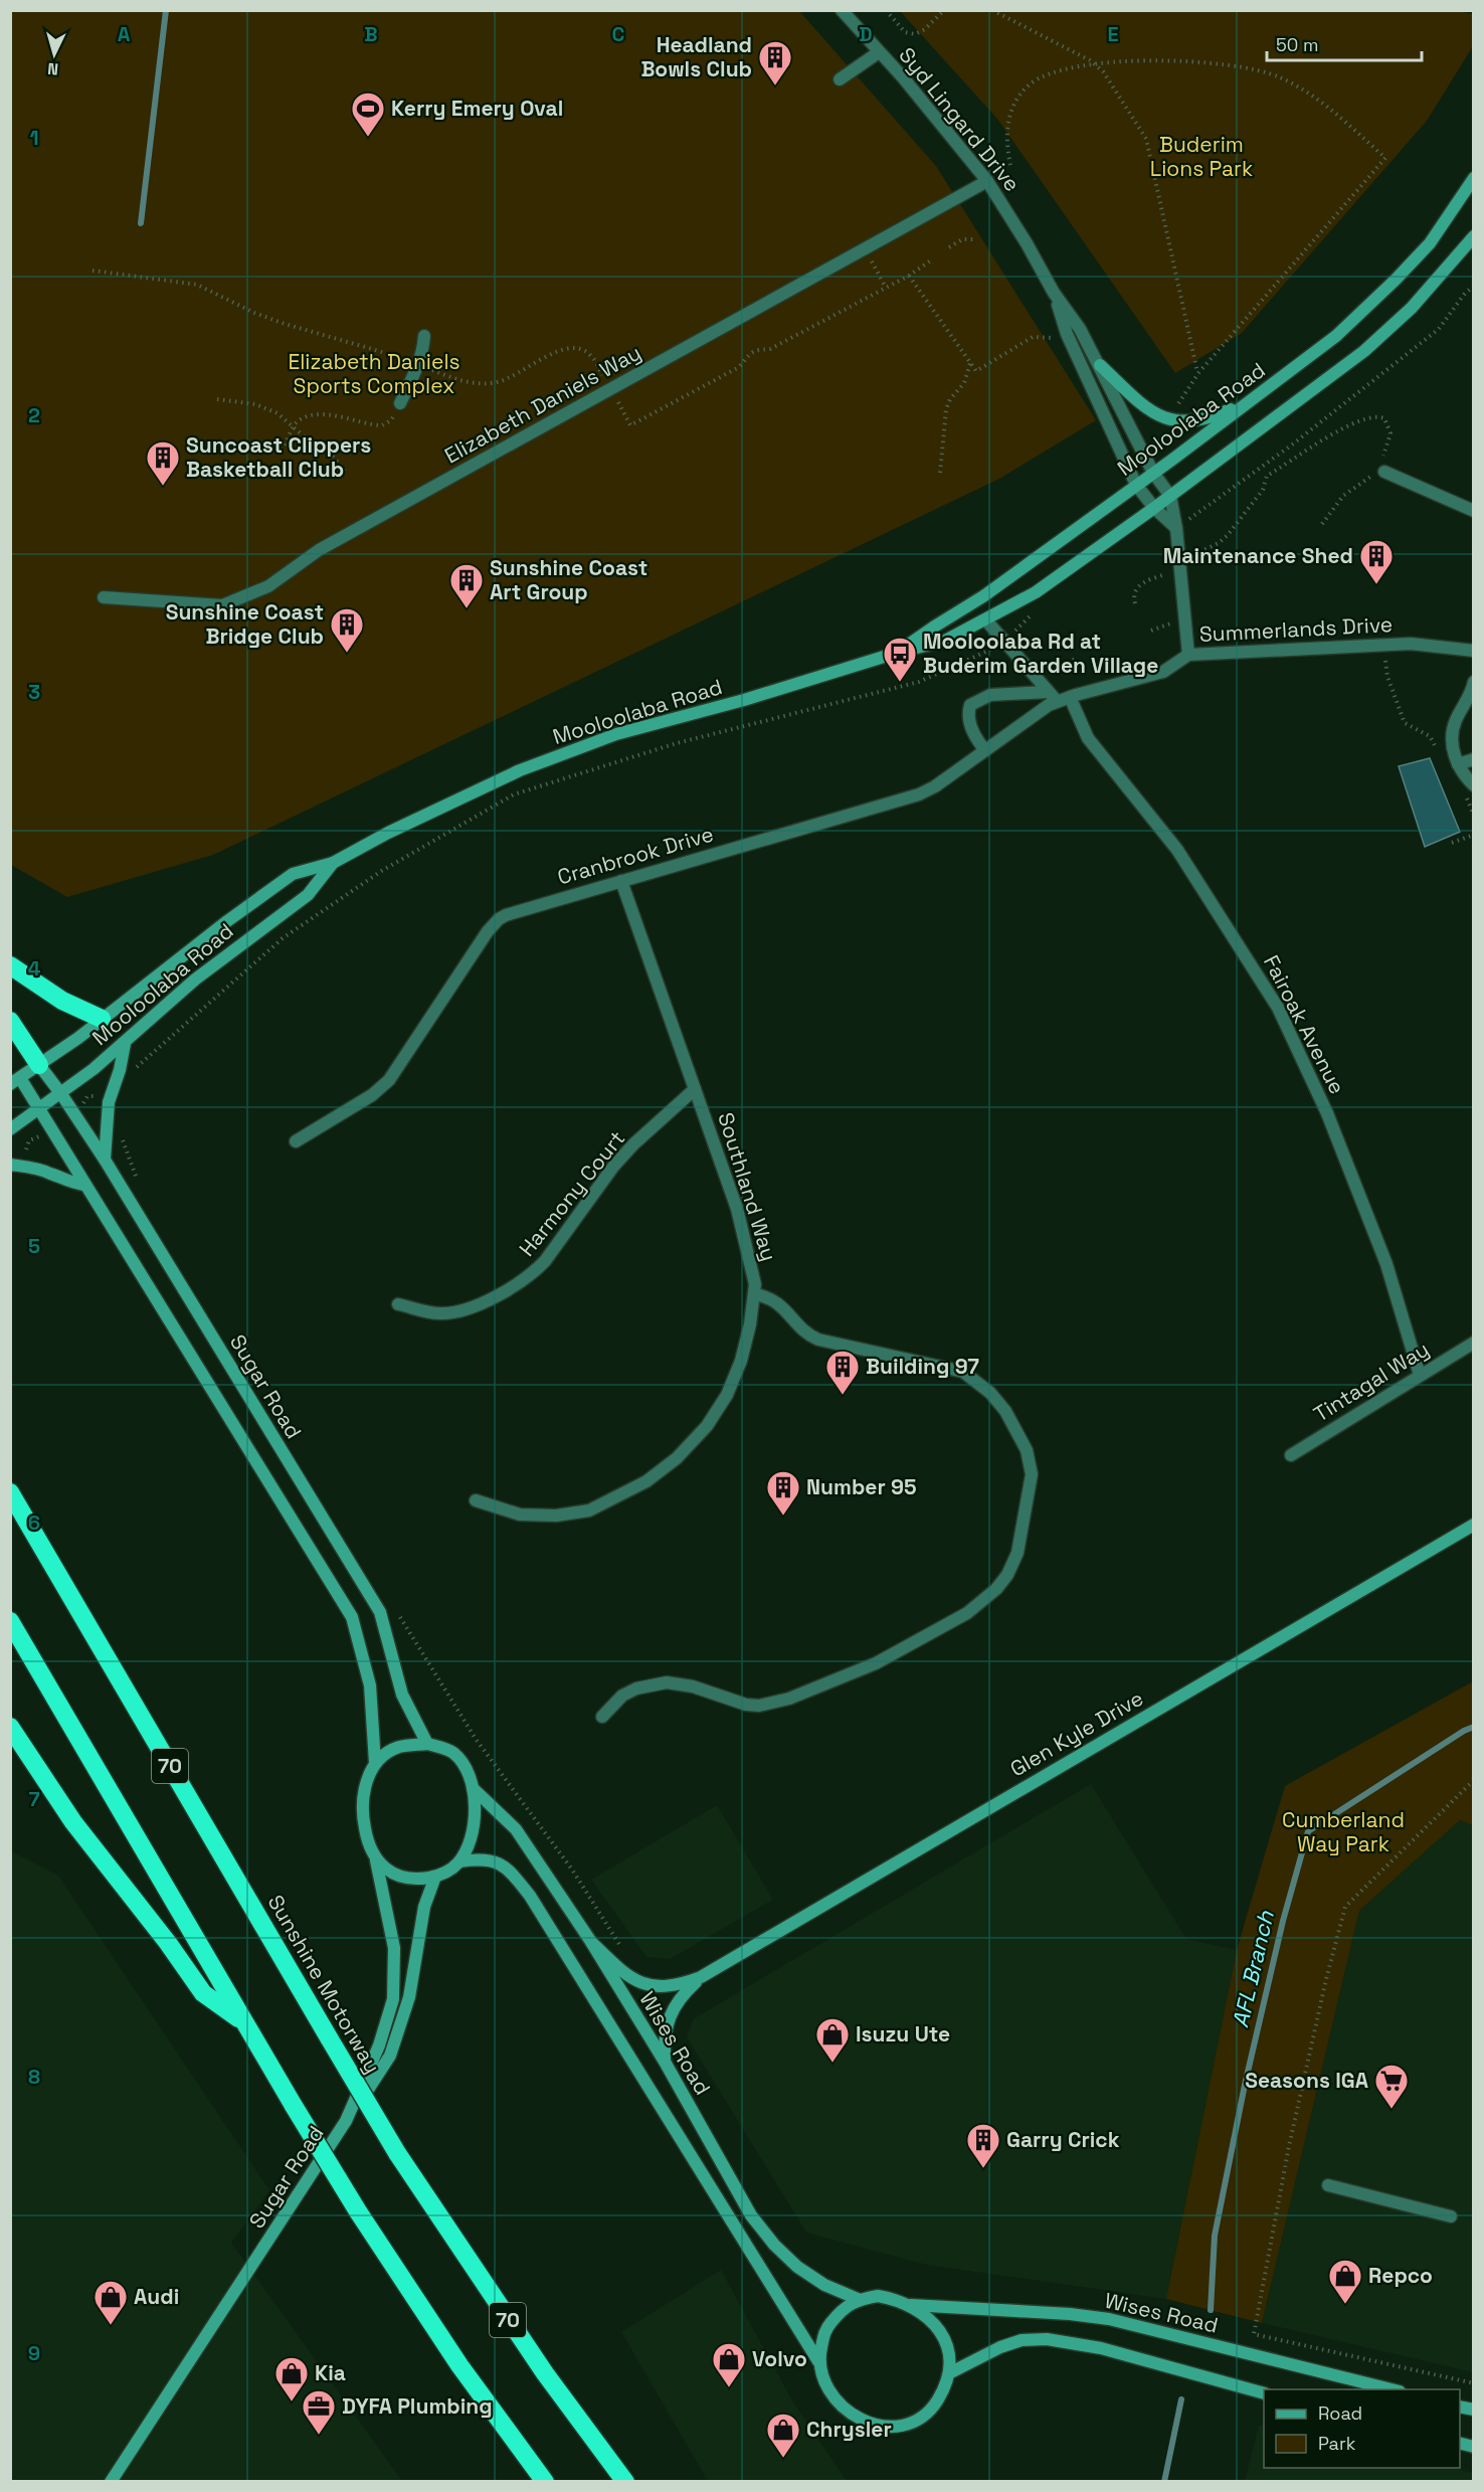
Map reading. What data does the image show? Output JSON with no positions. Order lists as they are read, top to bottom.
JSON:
{
  "streets": {
    "highway": ["70", "Sunshine Motorway"],
    "main road": [
      "Mooloolaba Road",
      "Sugar Road",
      "Glen Kyle Drive",
      "Wises Road"
    ],
    "street": [
      "Syd Lingard Drive",
      "Elizabeth Daniels Way",
      "Summerlands Drive",
      "Cranbrook Drive",
      "Fairoak Avenue",
      "Southland Way",
      "Harmony Court",
      "Tintagal Way"
    ]
  },
  "crossings": [
    ["Syd Lingard Drive", "Elizabeth Daniels Way"],
    ["Syd Lingard Drive", "Mooloolaba Road"],
    ["Mooloolaba Road", "Sugar Road"],
    ["Summerlands Drive", "Cranbrook Drive"],
    ["Summerlands Drive", "Fairoak Avenue"],
    ["Cranbrook Drive", "Southland Way"],
    ["Fairoak Avenue", "Tintagal Way"],
    ["Southland Way", "Harmony Court"],
    ["Sugar Road", "Wises Road"]
  ],
  "water": ["AFL Branch"],
  "parks": ["Buderim Lions Park", "Elizabeth Daniels Sports Complex", "Cumberland Way Park"],
  "places": {
    "building": [
      "Headland Bowls Club",
      "Suncoast Clippers Basketball Club",
      "Maintenance Shed",
      "Sunshine Coast Art Group",
      "Sunshine Coast Bridge Club",
      "Building 97",
      "Number 95",
      "Garry Crick"
    ],
    "sports": ["Kerry Emery Oval"],
    "bus stop": ["Mooloolaba Rd at Buderim Garden Village"],
    "shop": [
      "Isuzu Ute",
      "Repco",
      "Audi",
      "Volvo",
      "Kia",
      "Chrysler"
    ],
    "supermarket": ["Seasons IGA"],
    "office": ["DYFA Plumbing"]
  },
  "legend": ["Road", "Park"],
  "scale_bar": "50 m",
  "north": "bottom",
  "grid": {
    "columns": [
      "A",
      "B",
      "C",
      "D",
      "E"
    ],
    "rows": [
      "1",
      "2",
      "3",
      "4",
      "5",
      "6",
      "7",
      "8",
      "9"
    ]
  }
}
